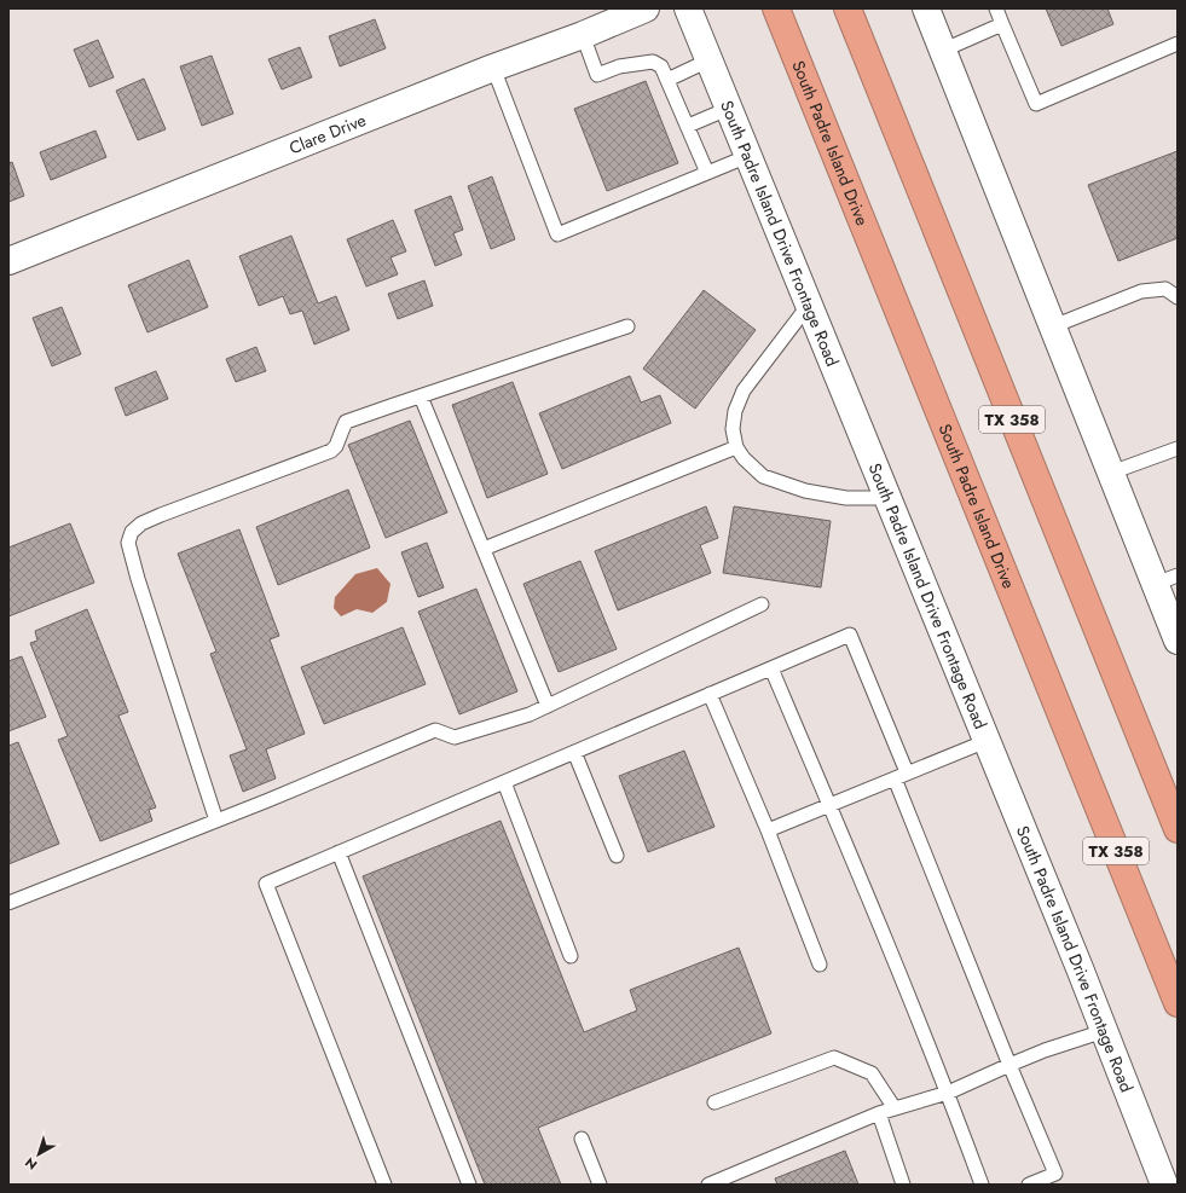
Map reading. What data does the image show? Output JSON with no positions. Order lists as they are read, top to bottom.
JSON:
{
  "streets": {
    "highway": ["South Padre Island Drive", "TX 358"],
    "main road": ["Clare Drive", "South Padre Island Drive Frontage Road"]
  },
  "north": "bottom left"
}
